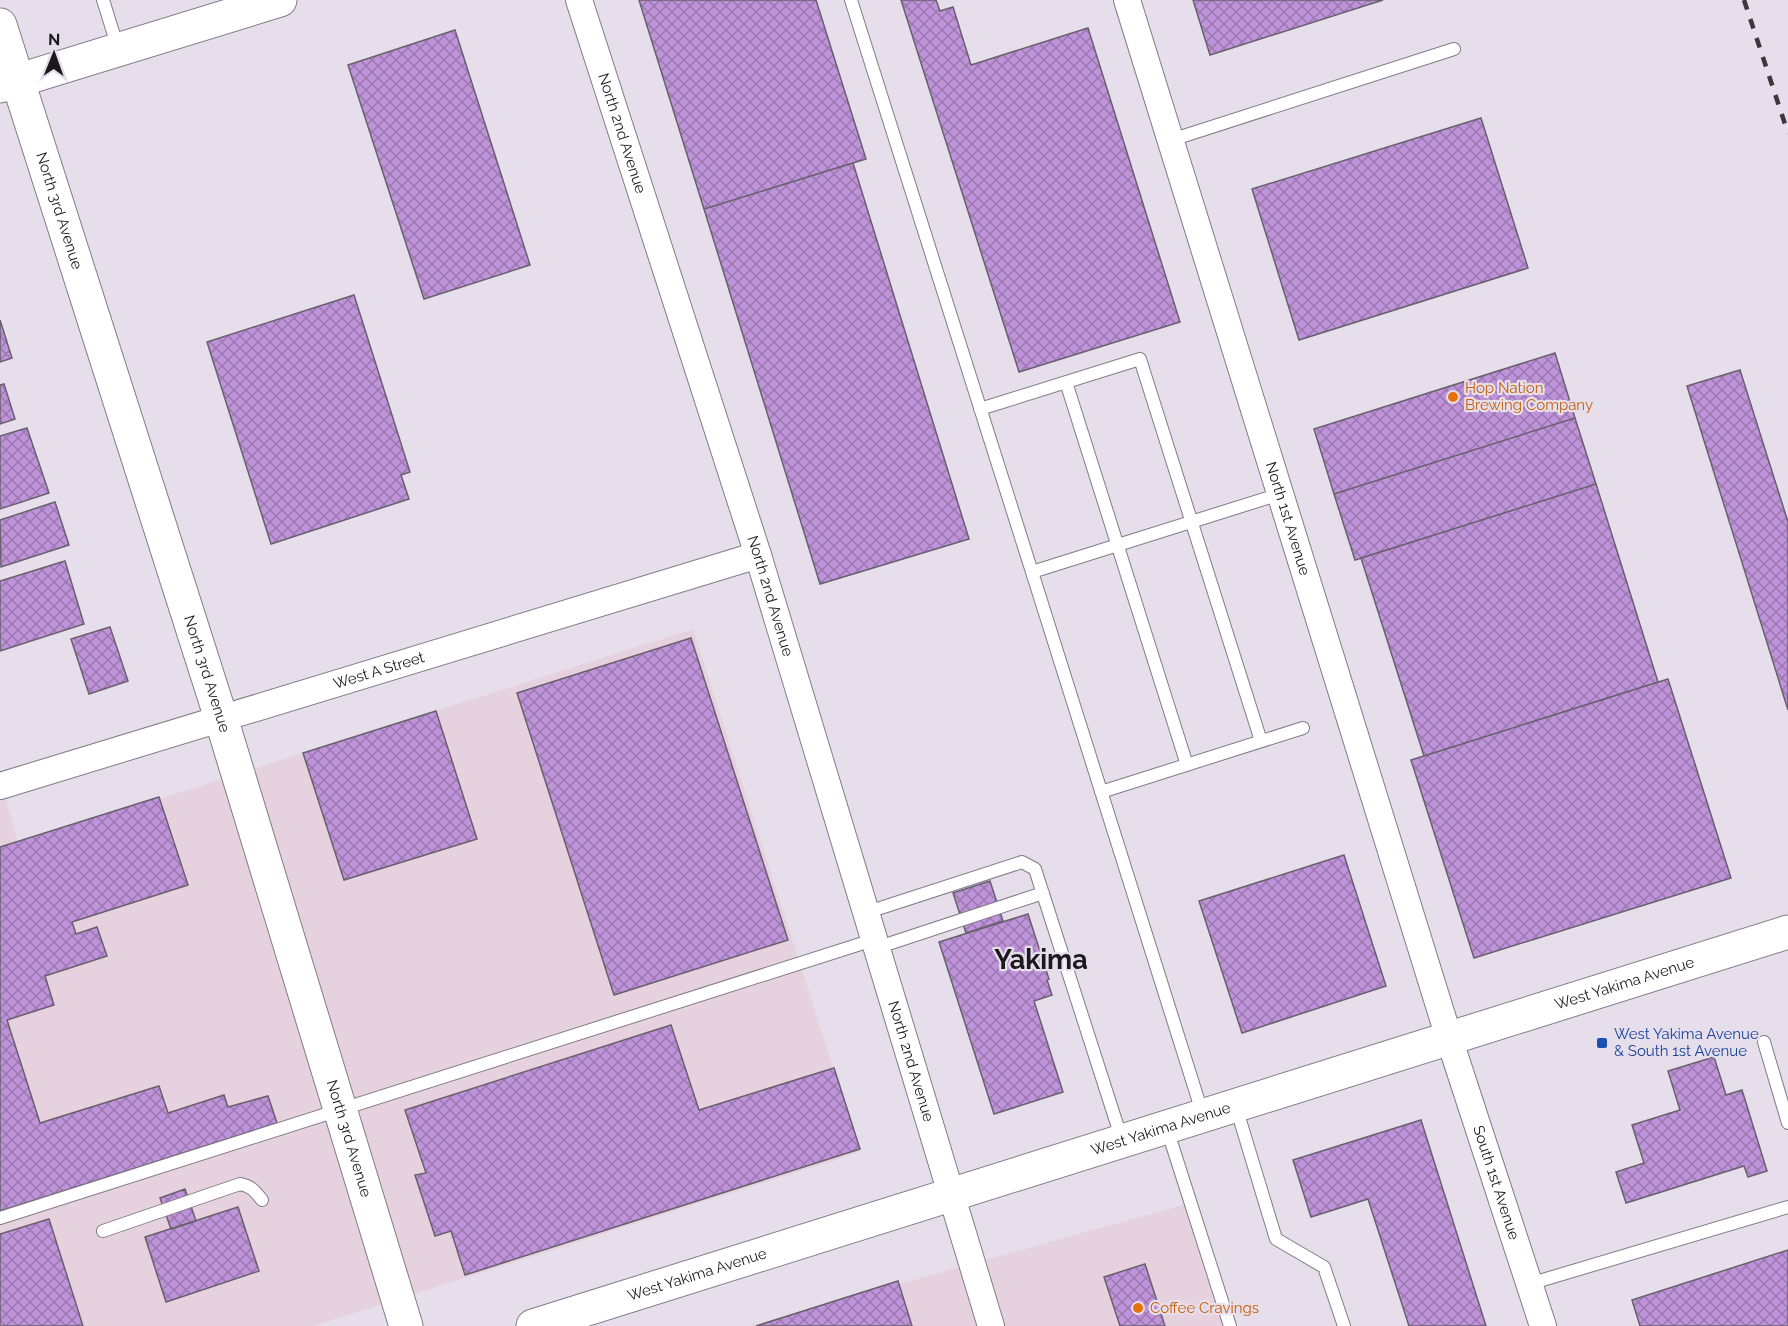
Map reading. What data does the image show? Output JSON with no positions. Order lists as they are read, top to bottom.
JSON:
{
  "streets": {
    "main road": ["North 3rd Avenue", "West Yakima Avenue"],
    "street": [
      "North 2nd Avenue",
      "North 1st Avenue",
      "West A Street",
      "South 1st Avenue"
    ]
  },
  "crossings": [
    ["North 2nd Avenue", "West A Street"],
    ["North 2nd Avenue", "West Yakima Avenue"],
    ["North 3rd Avenue", "West A Street"],
    ["North 1st Avenue", "West Yakima Avenue"],
    ["North 1st Avenue", "South 1st Avenue"],
    ["West Yakima Avenue", "South 1st Avenue"]
  ],
  "districts": ["Yakima"],
  "places": {
    "other": ["Hop Nation Brewing Company", "Coffee Cravings"],
    "transit": ["West Yakima Avenue & South 1st Avenue"]
  },
  "north": "top"
}
